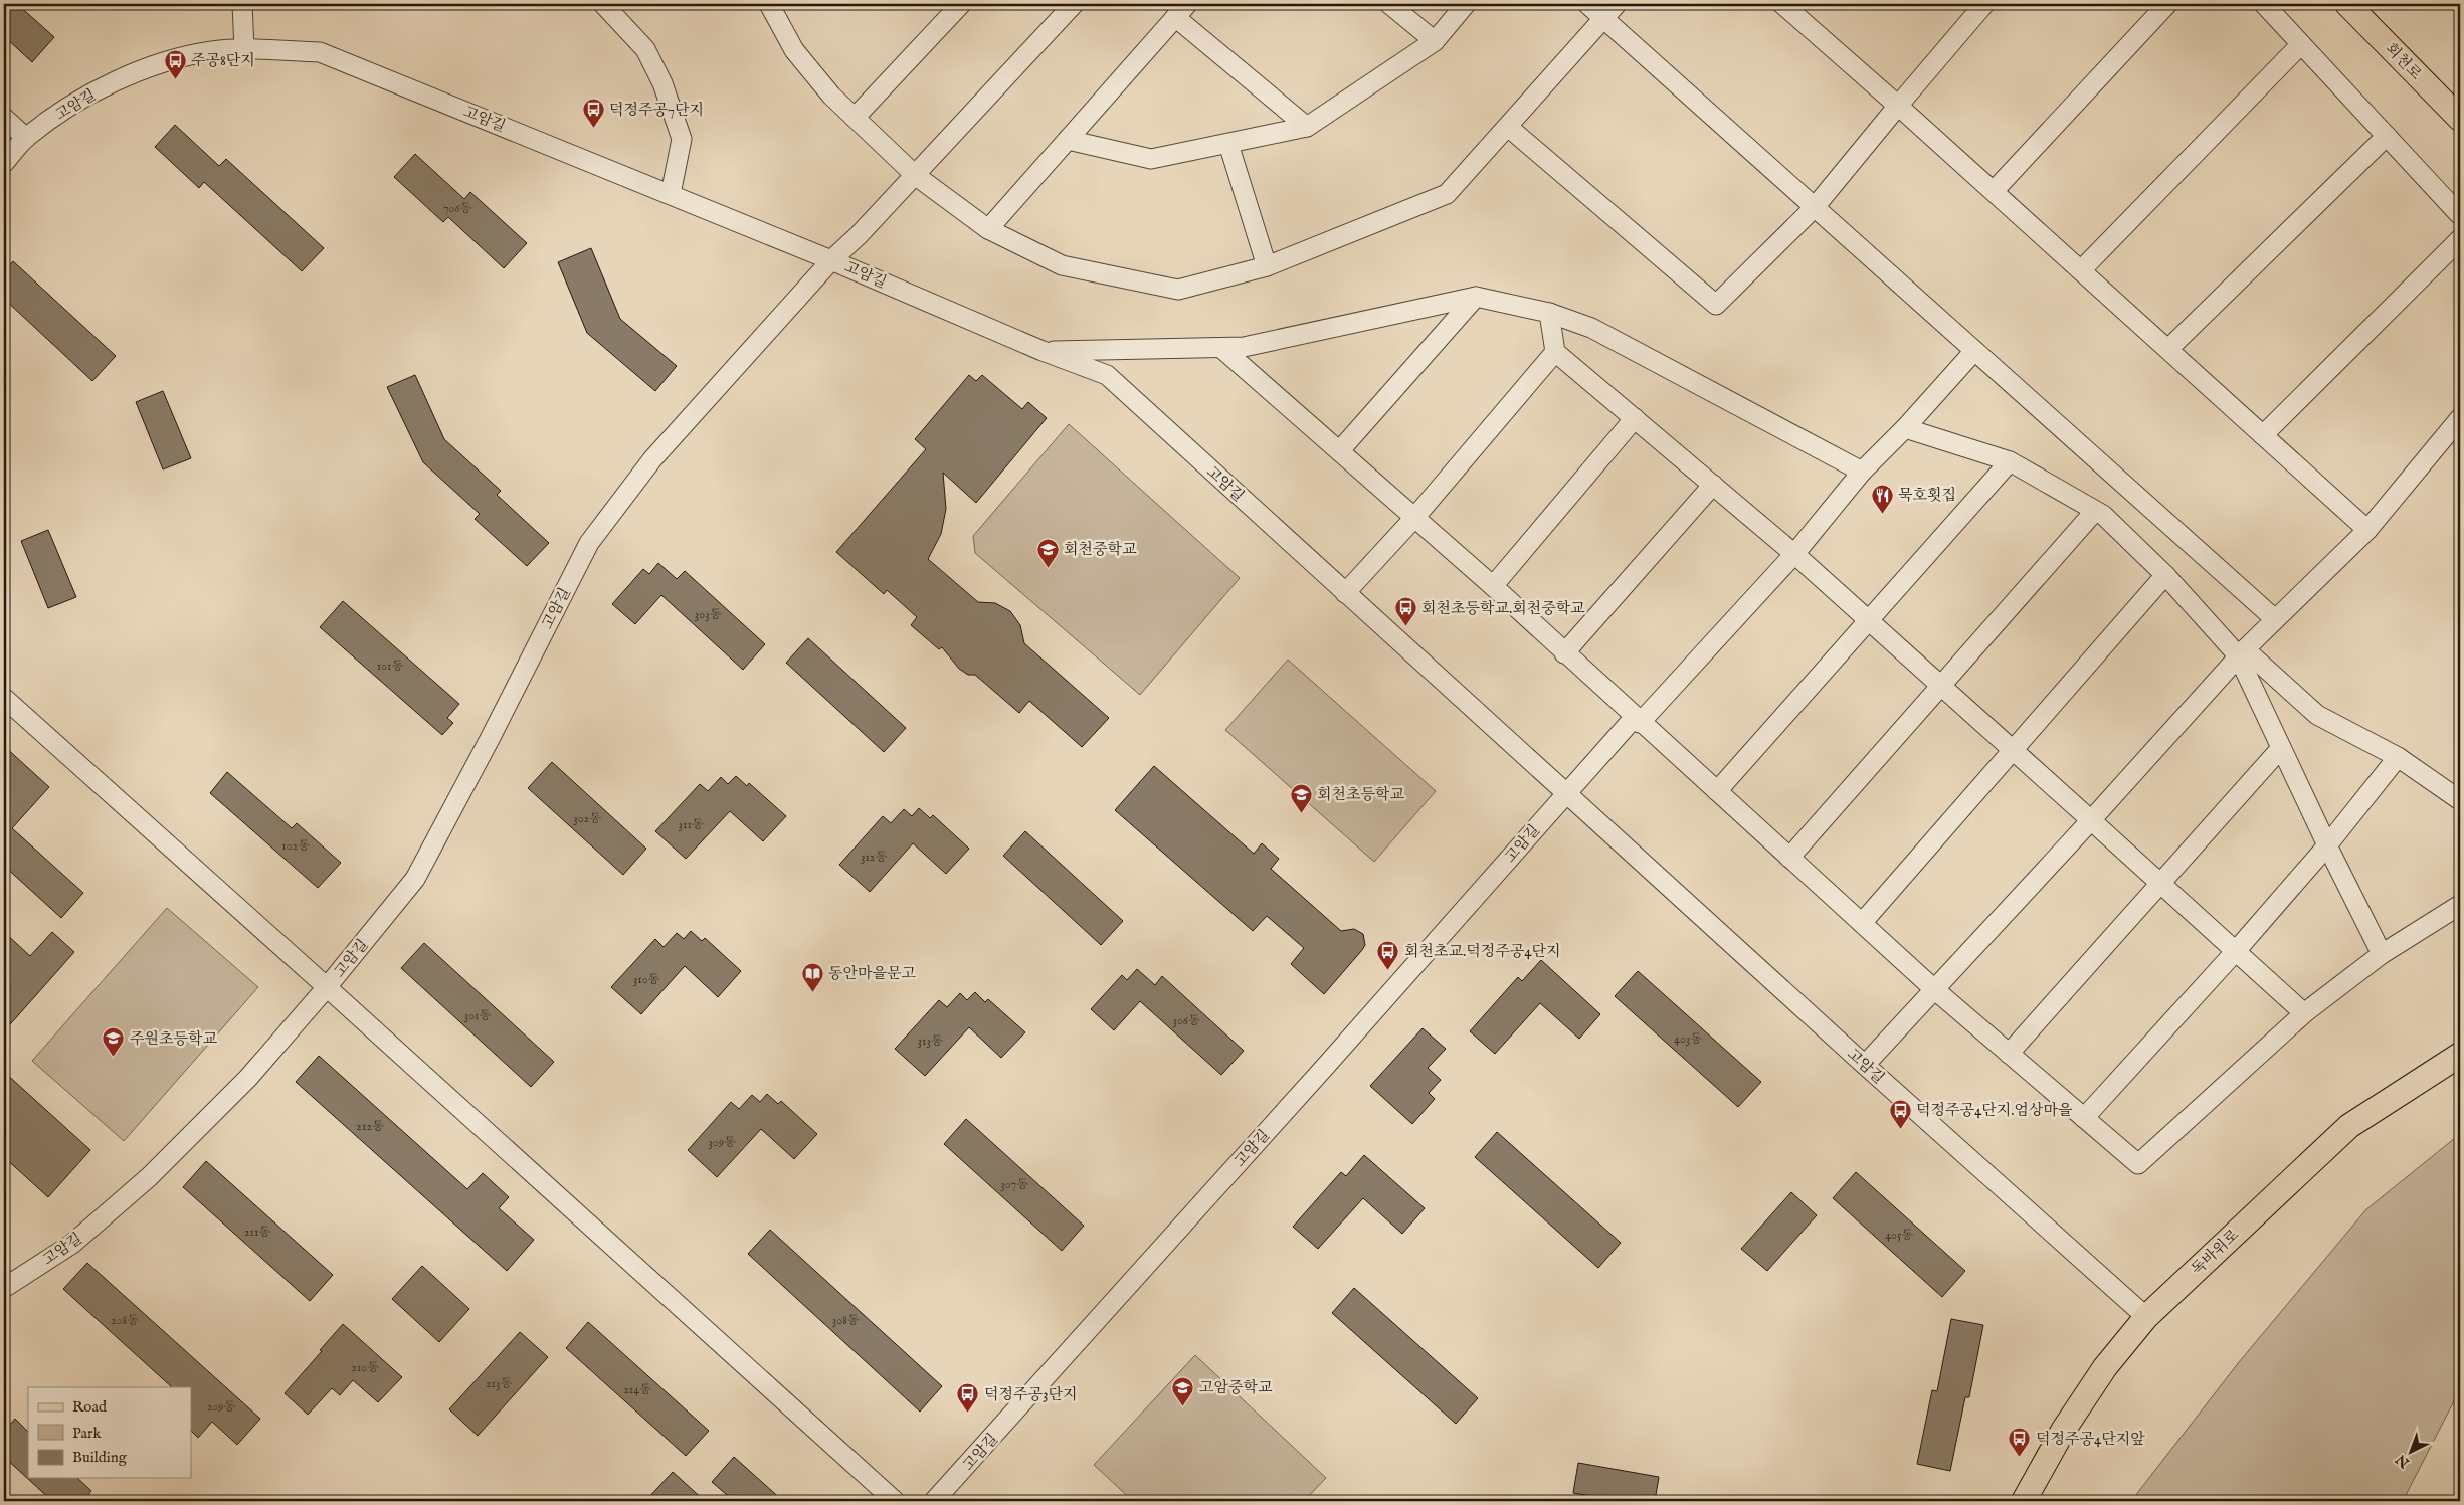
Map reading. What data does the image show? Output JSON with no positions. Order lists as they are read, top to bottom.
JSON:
{
  "streets": {
    "main road": ["회천로", "독바위로"],
    "street": ["고암길"]
  },
  "crossings": [
    ["고암길", "독바위로"]
  ],
  "places": {
    "bus stop": [
      "주공8단지",
      "덕정주공7단지",
      "회천초등학교.회천중학교",
      "회천초교.덕정주공4단지",
      "덕정주공4단지.엄상마을",
      "덕정주공3단지",
      "덕정주공4단지앞"
    ],
    "restaurant": ["묵호횟집"],
    "school or university": [
      "회천중학교",
      "회천초등학교",
      "주원초등학교",
      "고암중학교"
    ],
    "library": ["동안마을문고"]
  },
  "house_numbers": [
    "706동",
    "303동",
    "101동",
    "302동",
    "311동",
    "102동",
    "312동",
    "310동",
    "301동",
    "306동",
    "403동",
    "313동",
    "212동",
    "309동",
    "307동",
    "211동",
    "405동",
    "208동",
    "308동",
    "210동",
    "213동",
    "214동",
    "209동"
  ],
  "legend": ["Road", "Park", "Building"],
  "north": "bottom left"
}
